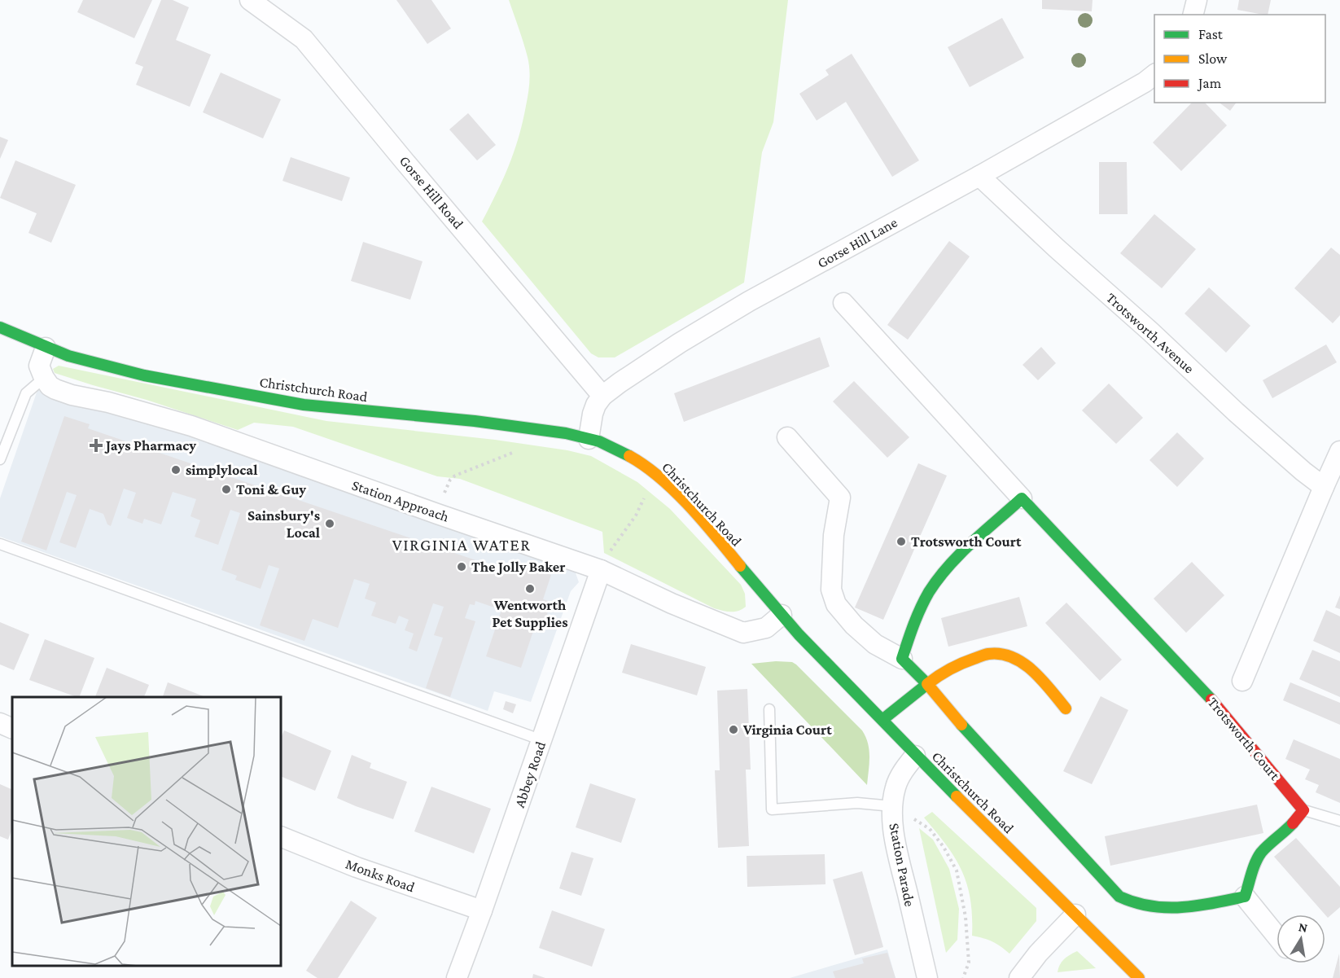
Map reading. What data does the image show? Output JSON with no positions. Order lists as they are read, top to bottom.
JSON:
{
  "streets": {
    "street": [
      "Gorse Hill Road",
      "Gorse Hill Lane",
      "Trotsworth Avenue",
      "Christchurch Road",
      "Station Approach",
      "Trotsworth Court",
      "Abbey Road",
      "Station Parade",
      "Monks Road"
    ]
  },
  "crossings": [
    ["Gorse Hill Road", "Gorse Hill Lane"],
    ["Gorse Hill Lane", "Trotsworth Avenue"],
    ["Gorse Hill Lane", "Christchurch Road"],
    ["Christchurch Road", "Station Approach"],
    ["Christchurch Road", "Station Parade"],
    ["Station Approach", "Abbey Road"],
    ["Abbey Road", "Monks Road"]
  ],
  "districts": ["VIRGINIA WATER"],
  "places": {
    "health": ["Jays Pharmacy"],
    "other": [
      "simplylocal",
      "Toni & Guy",
      "Sainsbury's Local",
      "Trotsworth Court",
      "The Jolly Baker",
      "Wentworth Pet Supplies",
      "Virginia Court"
    ]
  },
  "legend": ["Fast", "Slow", "Jam"],
  "north": "top"
}
